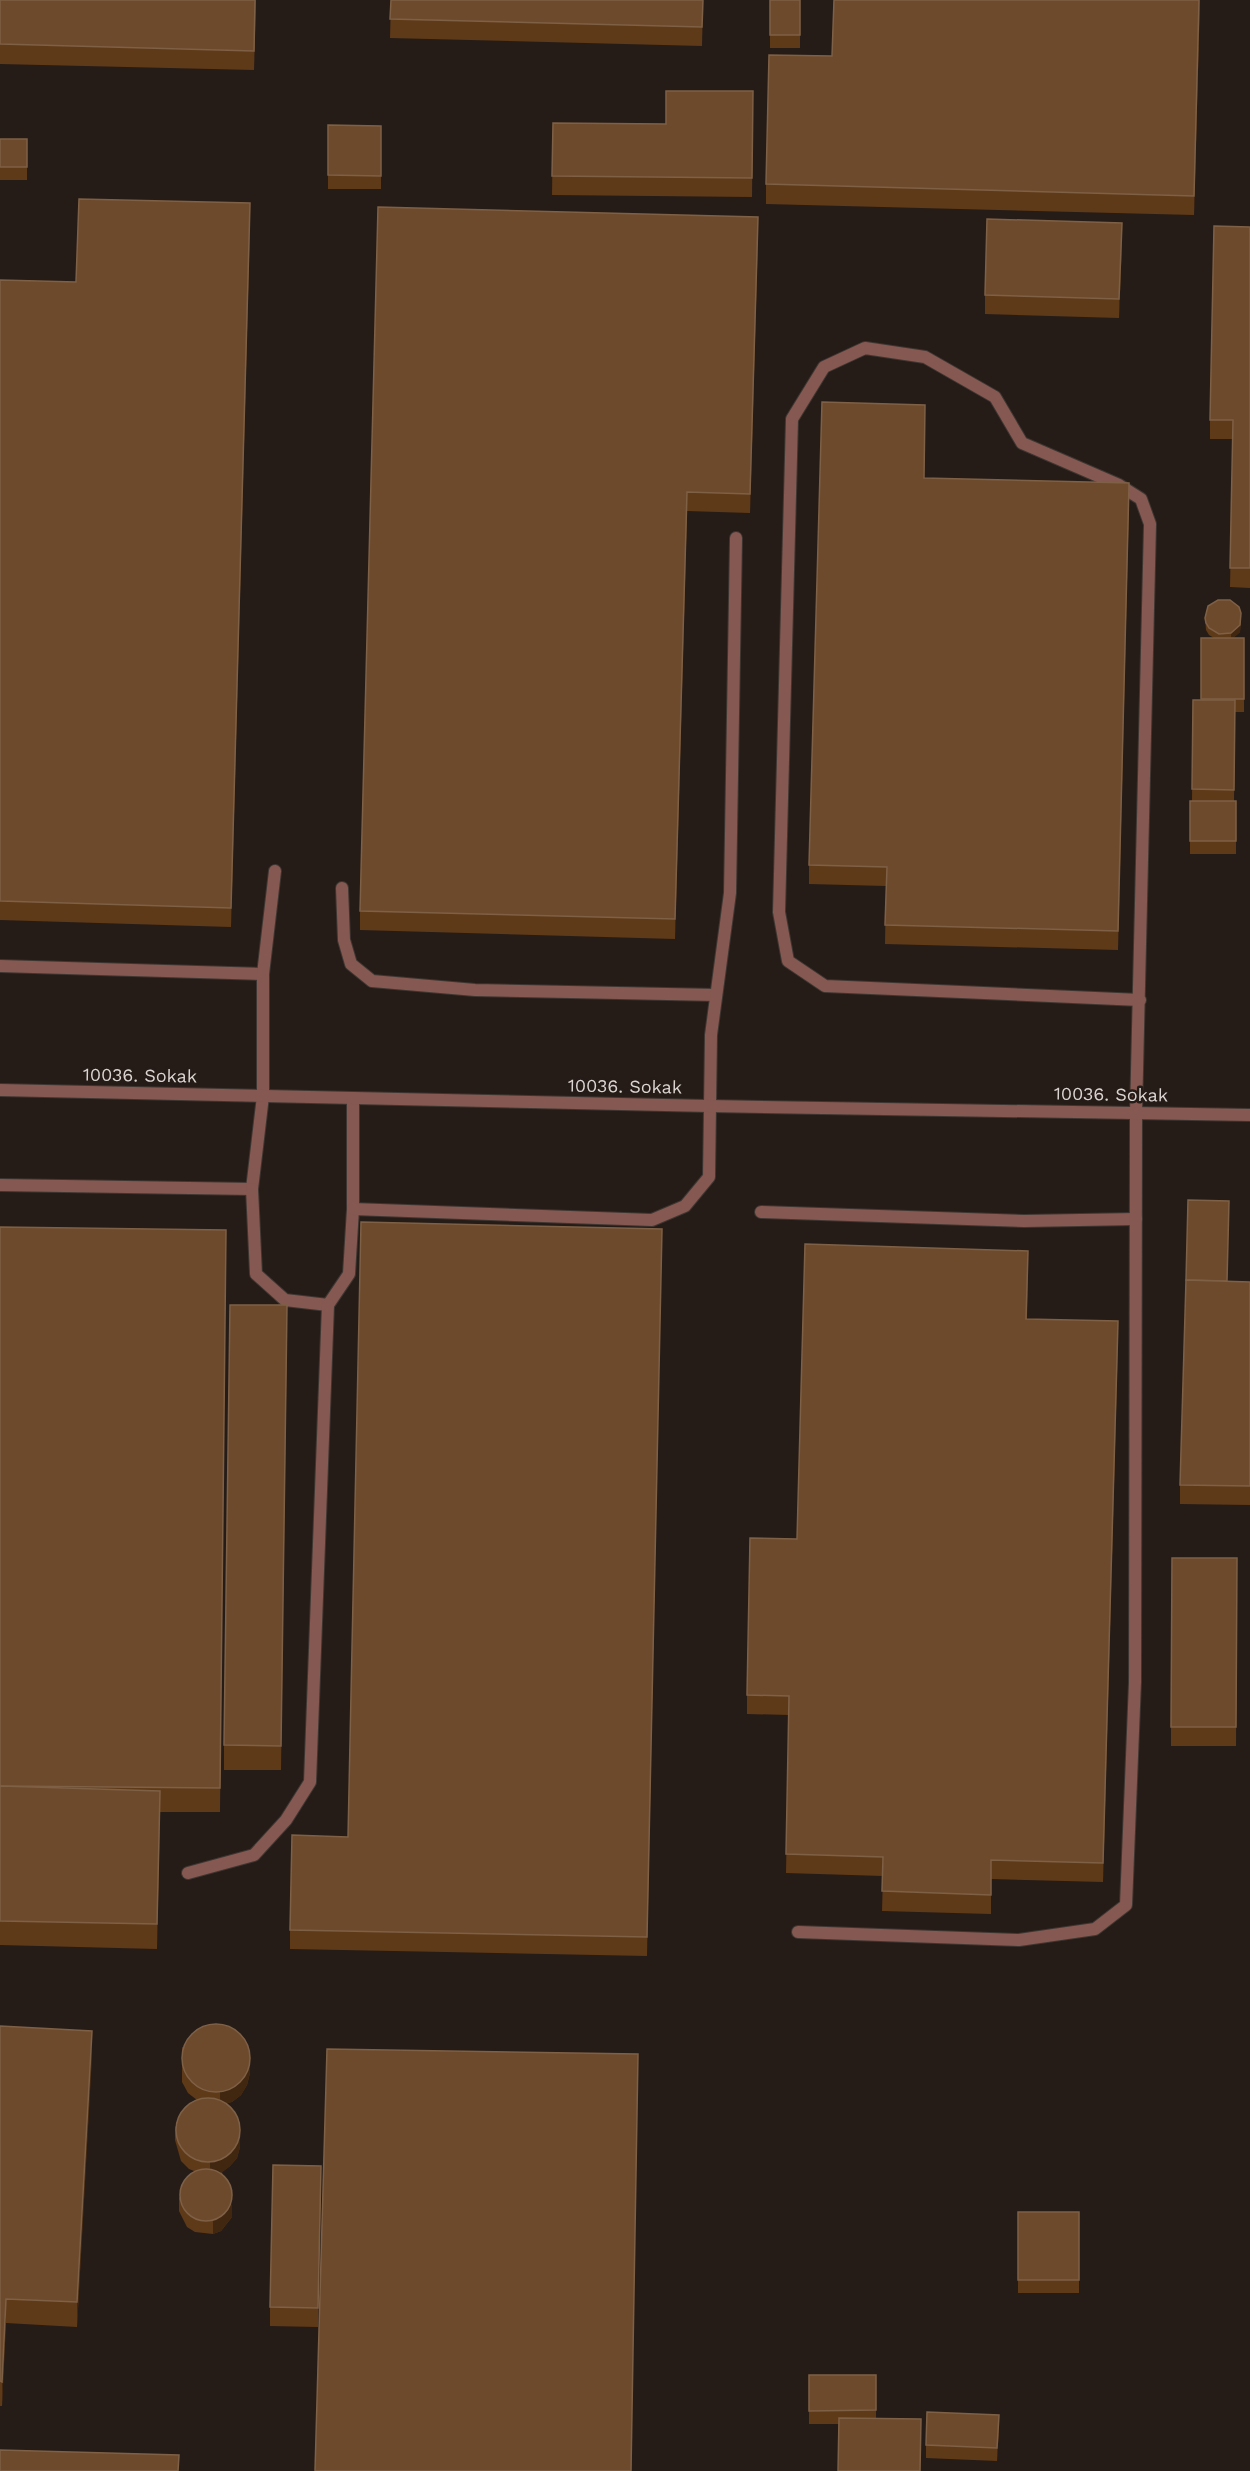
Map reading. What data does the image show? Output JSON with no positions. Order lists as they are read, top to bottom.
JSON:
{
  "streets": {
    "street": ["10036. Sokak"]
  }
}
